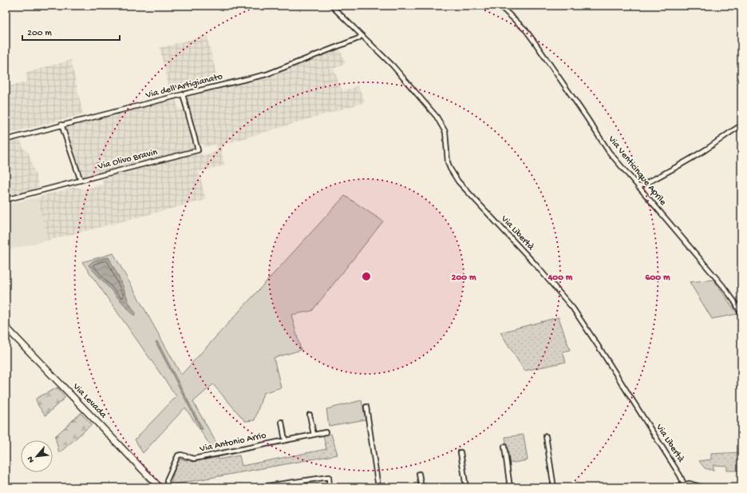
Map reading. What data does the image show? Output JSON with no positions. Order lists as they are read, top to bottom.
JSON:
{
  "streets": {
    "main road": ["Via Levada"],
    "street": [
      "Via dell'Artigianato",
      "Via Olivo Bravin",
      "Via Venticinque Aprile",
      "Via Libertà",
      "Via Antonio Arrio"
    ]
  },
  "crossings": [
    ["Via dell'Artigianato", "Via Olivo Bravin"],
    ["Via dell'Artigianato", "Via Libertà"]
  ],
  "scale_bar": "200 m",
  "north": "bottom left",
  "rings": ["200 m", "400 m", "600 m"]
}
